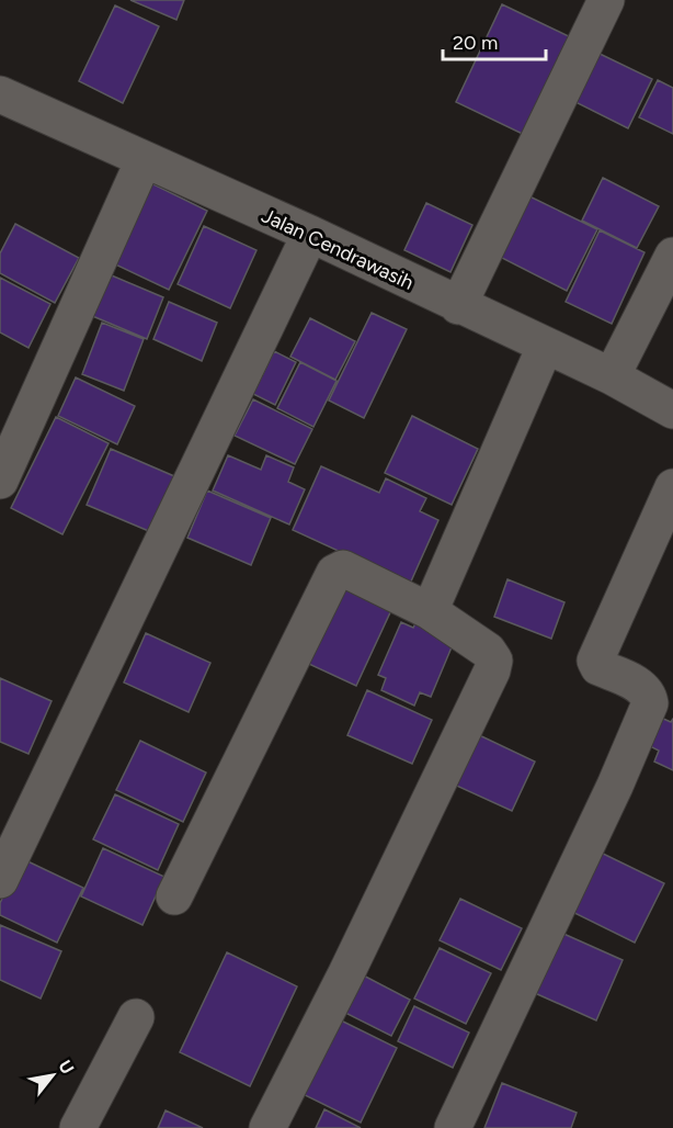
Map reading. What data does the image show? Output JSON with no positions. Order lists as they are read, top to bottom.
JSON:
{
  "streets": {
    "street": ["Jalan Cendrawasih"]
  },
  "scale_bar": "20 m",
  "north": "top right"
}
